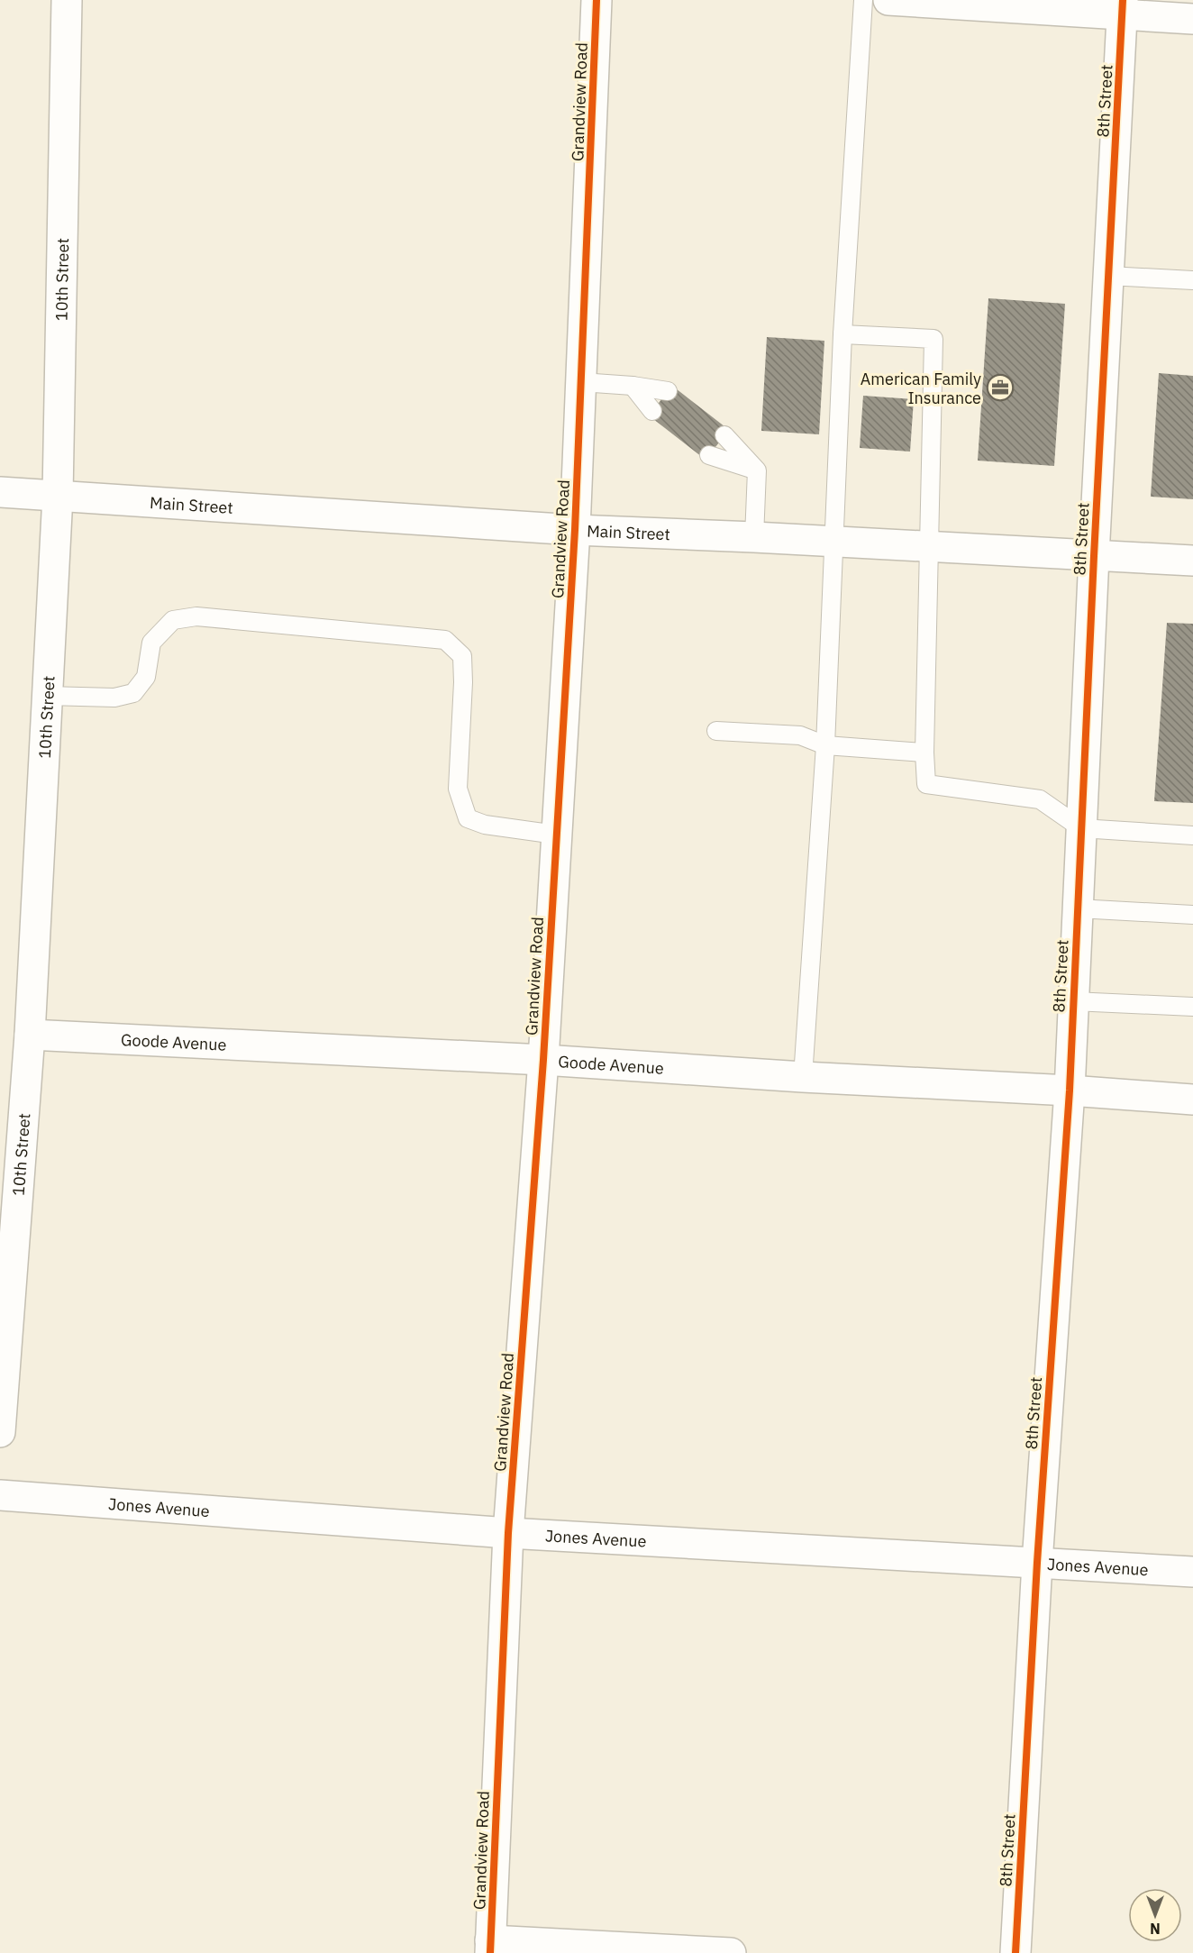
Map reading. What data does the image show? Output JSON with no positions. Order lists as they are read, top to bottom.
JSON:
{
  "streets": {
    "street": [
      "8th Street",
      "Grandview Road",
      "10th Street",
      "Main Street",
      "Goode Avenue",
      "Jones Avenue"
    ]
  },
  "crossings": [
    ["8th Street", "Main Street"],
    ["8th Street", "Goode Avenue"],
    ["8th Street", "Jones Avenue"],
    ["Grandview Road", "Main Street"],
    ["Grandview Road", "Goode Avenue"],
    ["Grandview Road", "Jones Avenue"],
    ["10th Street", "Main Street"],
    ["10th Street", "Goode Avenue"]
  ],
  "places": {
    "office": ["American Family Insurance"]
  },
  "north": "bottom"
}
